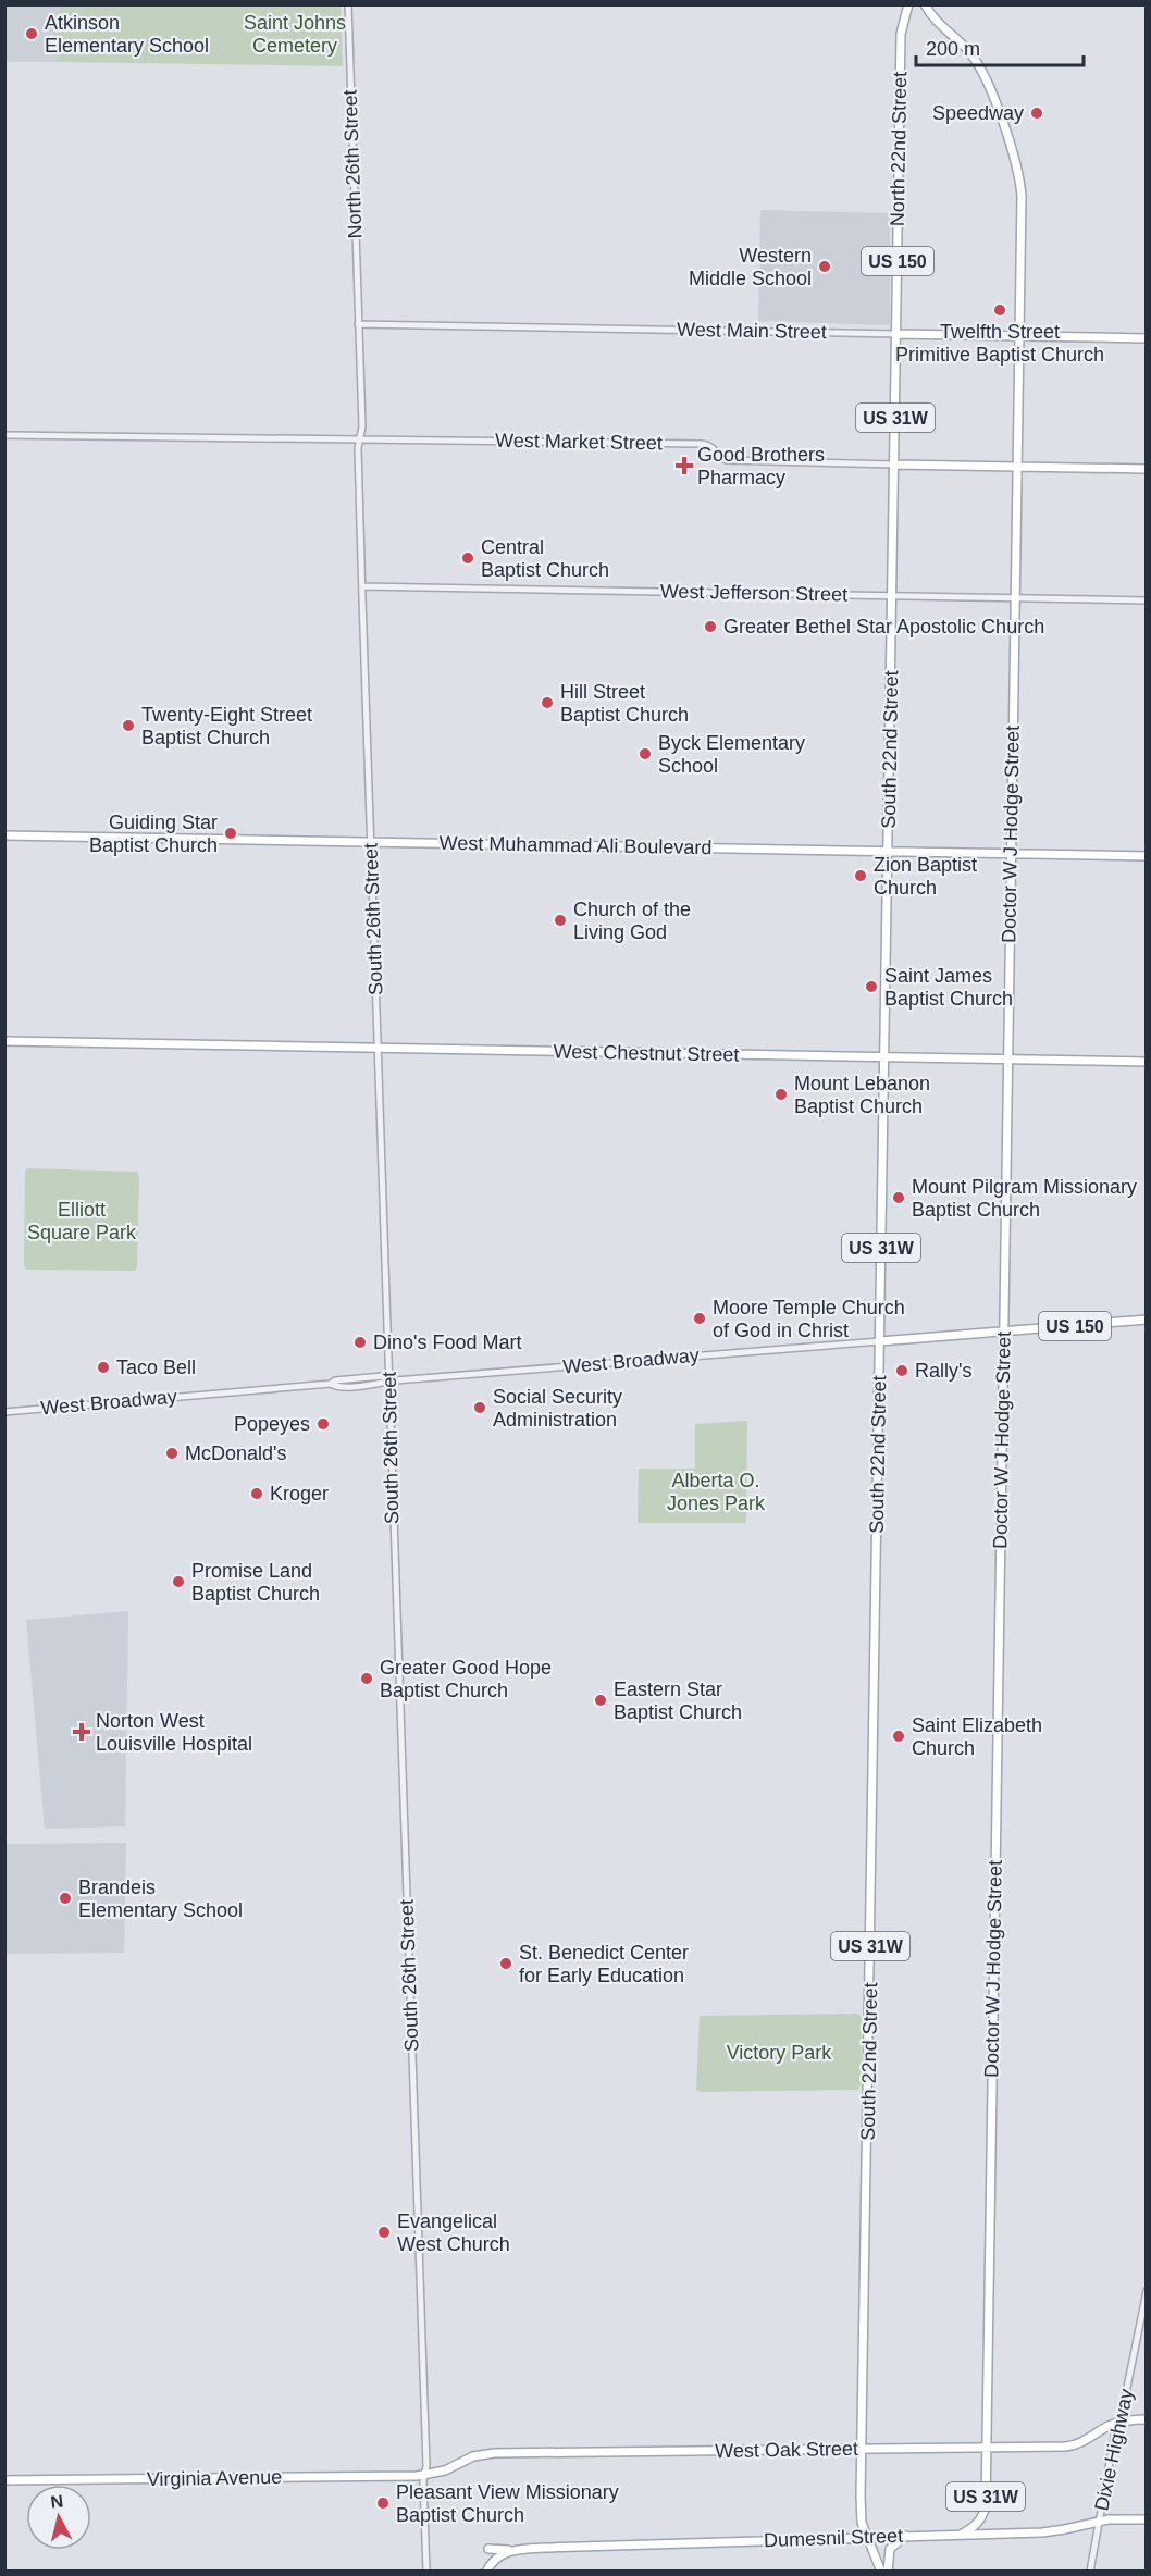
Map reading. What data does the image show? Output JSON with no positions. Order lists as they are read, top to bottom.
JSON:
{
  "streets": {
    "main road": [
      "North 22nd Street",
      "US 150",
      "West Main Street",
      "US 31W",
      "West Market Street",
      "South 22nd Street",
      "Doctor W J Hodge Street",
      "West Muhammad Ali Boulevard",
      "West Chestnut Street",
      "West Broadway",
      "West Oak Street",
      "Virginia Avenue",
      "Dumesnil Street"
    ],
    "street": [
      "North 26th Street",
      "West Jefferson Street",
      "South 26th Street",
      "Dixie Highway"
    ]
  },
  "crossings": [
    ["North 22nd Street", "West Main Street"],
    ["North 22nd Street", "South 22nd Street"],
    ["North 26th Street", "West Main Street"],
    ["North 26th Street", "South 26th Street"],
    ["West Main Street", "South 22nd Street"],
    ["West Main Street", "Doctor W J Hodge Street"],
    ["West Main Street", "South 26th Street"],
    ["West Market Street", "South 22nd Street"],
    ["West Market Street", "Doctor W J Hodge Street"],
    ["West Market Street", "South 26th Street"],
    ["West Jefferson Street", "South 22nd Street"],
    ["West Jefferson Street", "Doctor W J Hodge Street"],
    ["West Jefferson Street", "South 26th Street"],
    ["South 22nd Street", "West Muhammad Ali Boulevard"],
    ["South 22nd Street", "West Chestnut Street"],
    ["South 22nd Street", "West Broadway"],
    ["South 22nd Street", "West Oak Street"],
    ["South 22nd Street", "Dumesnil Street"],
    ["Doctor W J Hodge Street", "West Muhammad Ali Boulevard"],
    ["Doctor W J Hodge Street", "West Chestnut Street"],
    ["Doctor W J Hodge Street", "West Broadway"],
    ["Doctor W J Hodge Street", "West Oak Street"],
    ["Doctor W J Hodge Street", "Dumesnil Street"],
    ["West Muhammad Ali Boulevard", "South 26th Street"],
    ["South 26th Street", "West Chestnut Street"],
    ["South 26th Street", "West Broadway"],
    ["South 26th Street", "West Oak Street"],
    ["South 26th Street", "Virginia Avenue"],
    ["West Oak Street", "Dixie Highway"],
    ["West Oak Street", "Virginia Avenue"],
    ["Dixie Highway", "Dumesnil Street"]
  ],
  "parks": [
    "Saint Johns Cemetery",
    "Elliott Square Park",
    "Alberta O. Jones Park",
    "Victory Park"
  ],
  "places": {
    "other": [
      "Atkinson Elementary School",
      "Speedway",
      "Western Middle School",
      "Twelfth Street Primitive Baptist Church",
      "Central Baptist Church",
      "Greater Bethel Star Apostolic Church",
      "Hill Street Baptist Church",
      "Twenty-Eight Street Baptist Church",
      "Byck Elementary School",
      "Guiding Star Baptist Church",
      "Zion Baptist Church",
      "Church of the Living God",
      "Saint James Baptist Church",
      "Mount Lebanon Baptist Church",
      "Mount Pilgram Missionary Baptist Church",
      "Moore Temple Church of God in Christ",
      "Dino's Food Mart",
      "Taco Bell",
      "Rally's",
      "Social Security Administration",
      "Popeyes",
      "McDonald's",
      "Kroger",
      "Promise Land Baptist Church",
      "Greater Good Hope Baptist Church",
      "Eastern Star Baptist Church",
      "Saint Elizabeth Church",
      "Brandeis Elementary School",
      "St. Benedict Center for Early Education",
      "Evangelical West Church",
      "Pleasant View Missionary Baptist Church"
    ],
    "health": ["Good Brothers Pharmacy", "Norton West Louisville Hospital"]
  },
  "scale_bar": "200 m",
  "north": "top"
}
